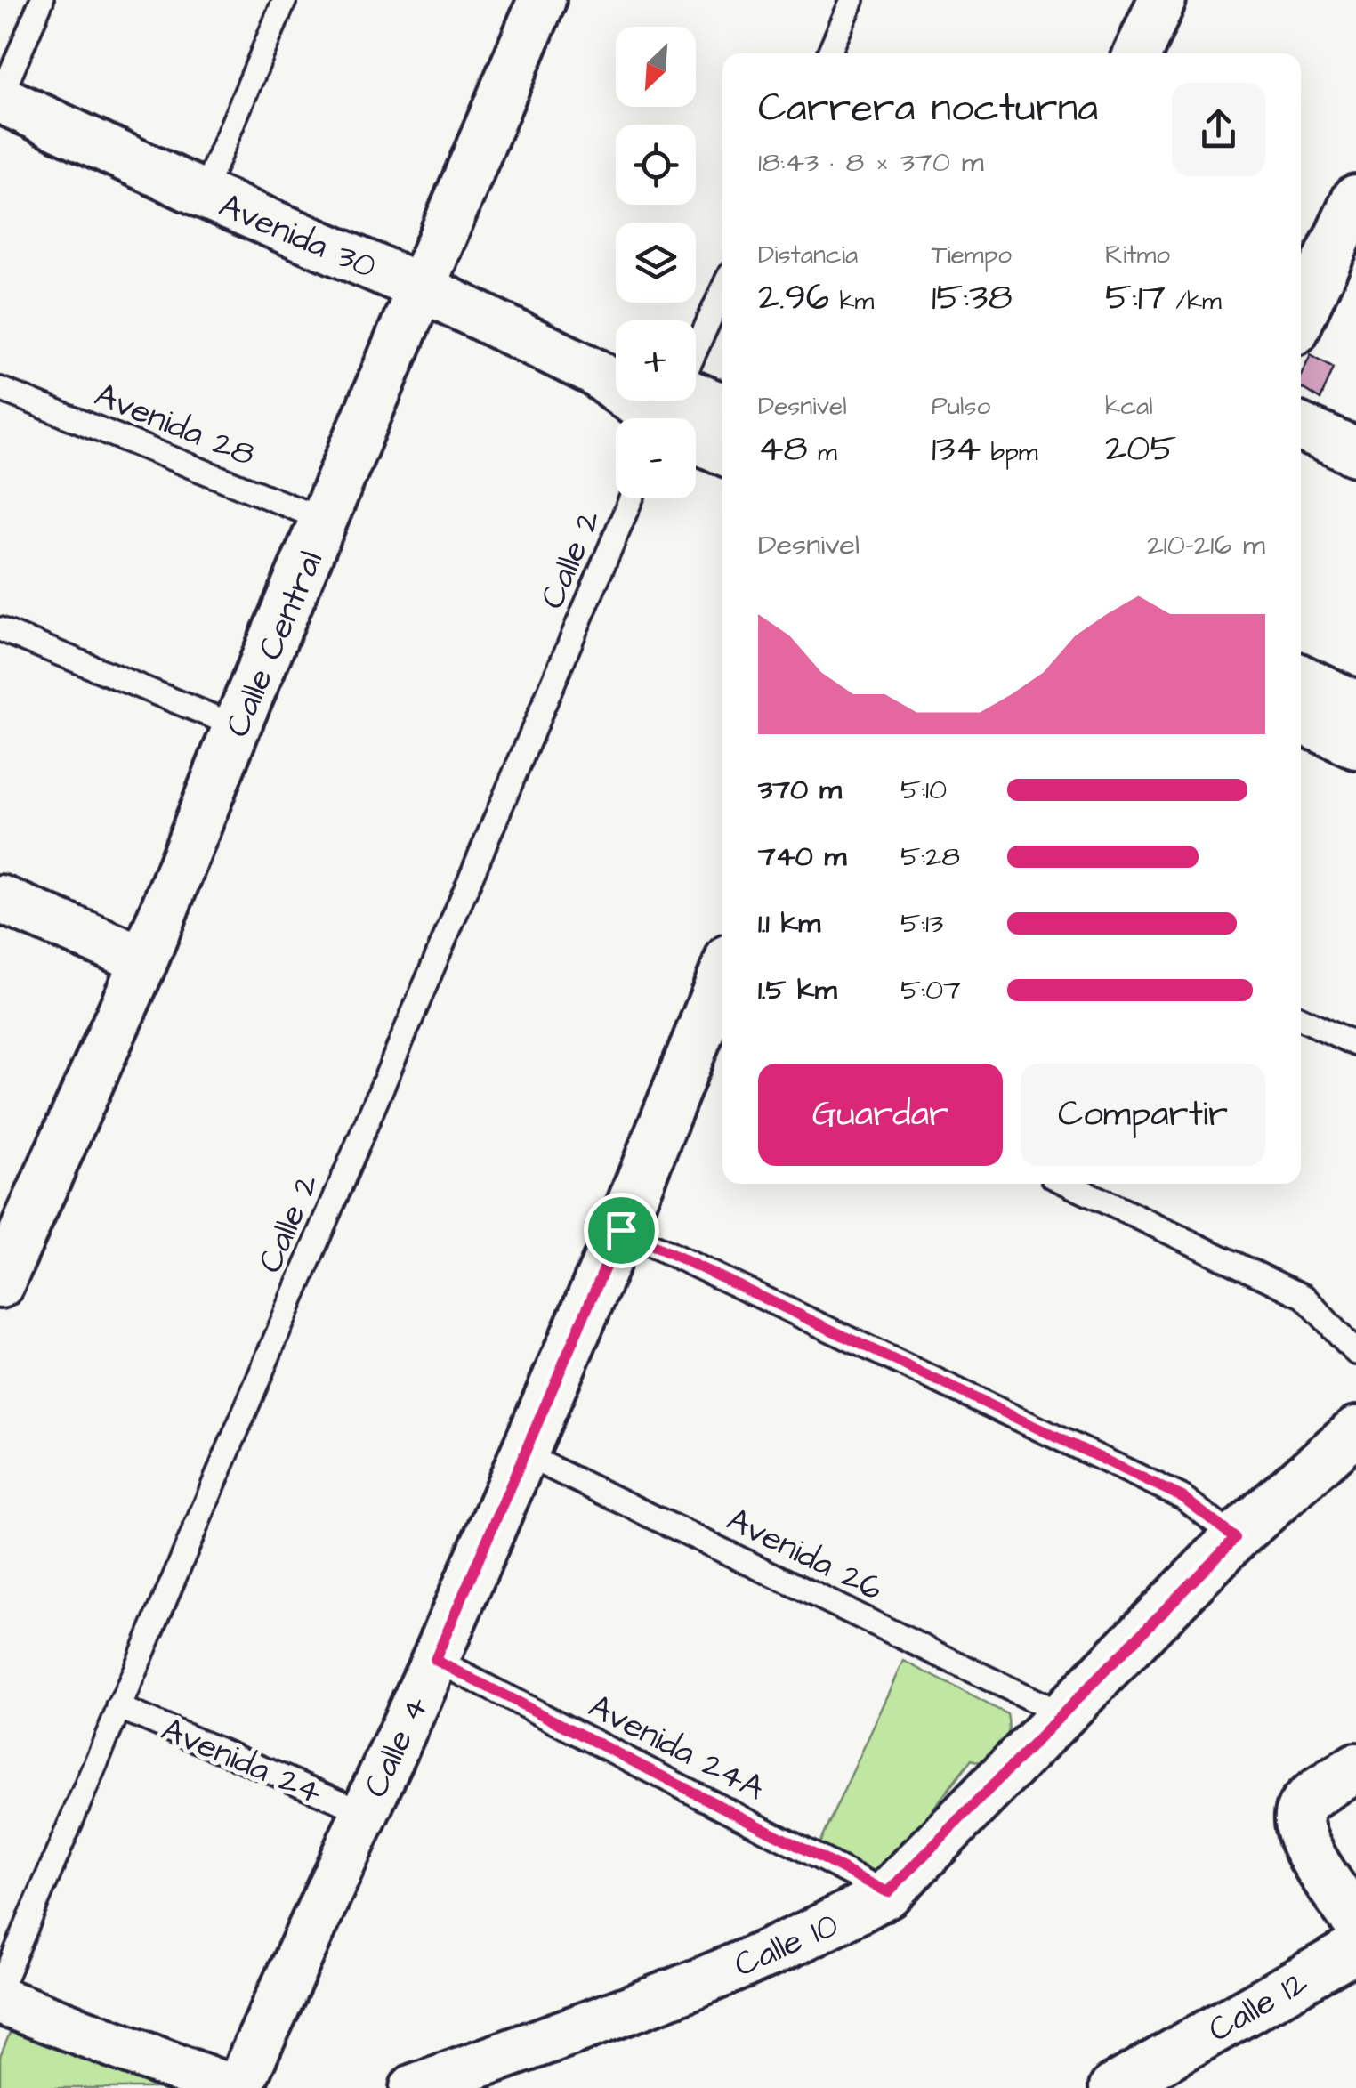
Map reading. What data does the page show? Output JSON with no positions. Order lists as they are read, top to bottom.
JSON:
{
  "streets": {
    "street": [
      "Avenida 30",
      "Calle Central",
      "Calle 4",
      "Calle 10",
      "Calle 12"
    ],
    "lane": [
      "Avenida 28",
      "Calle 2",
      "Avenida 26",
      "Avenida 24A",
      "Avenida 24"
    ]
  },
  "crossings": [
    ["Avenida 30", "Calle Central"],
    ["Avenida 28", "Calle Central"],
    ["Calle 2", "Avenida 24"],
    ["Avenida 26", "Calle 4"],
    ["Avenida 26", "Calle 10"],
    ["Calle 4", "Avenida 24A"],
    ["Calle 4", "Avenida 24"],
    ["Avenida 24A", "Calle 10"]
  ],
  "north": "bottom left",
  "page": {
    "map_buttons": ["+", "−"],
    "heading": ["Carrera nocturna", "18:43 · 8 × 370 m"],
    "stats": [
      ["Distancia", "2.96 km"],
      ["Tiempo", "15:38"],
      ["Ritmo", "5:17 /km"],
      ["Desnivel", "48 m"],
      ["Pulso", "134 bpm"],
      ["kcal", "205"]
    ],
    "chart": ["Desnivel", "210–216 m"],
    "list": [
      {
        "name": "370 m",
        "note": "5:10"
      },
      {
        "name": "740 m",
        "note": "5:28"
      },
      {
        "name": "1.1 km",
        "note": "5:13"
      },
      {
        "name": "1.5 km",
        "note": "5:07"
      }
    ],
    "buttons": ["Guardar", "Compartir"]
  }
}
